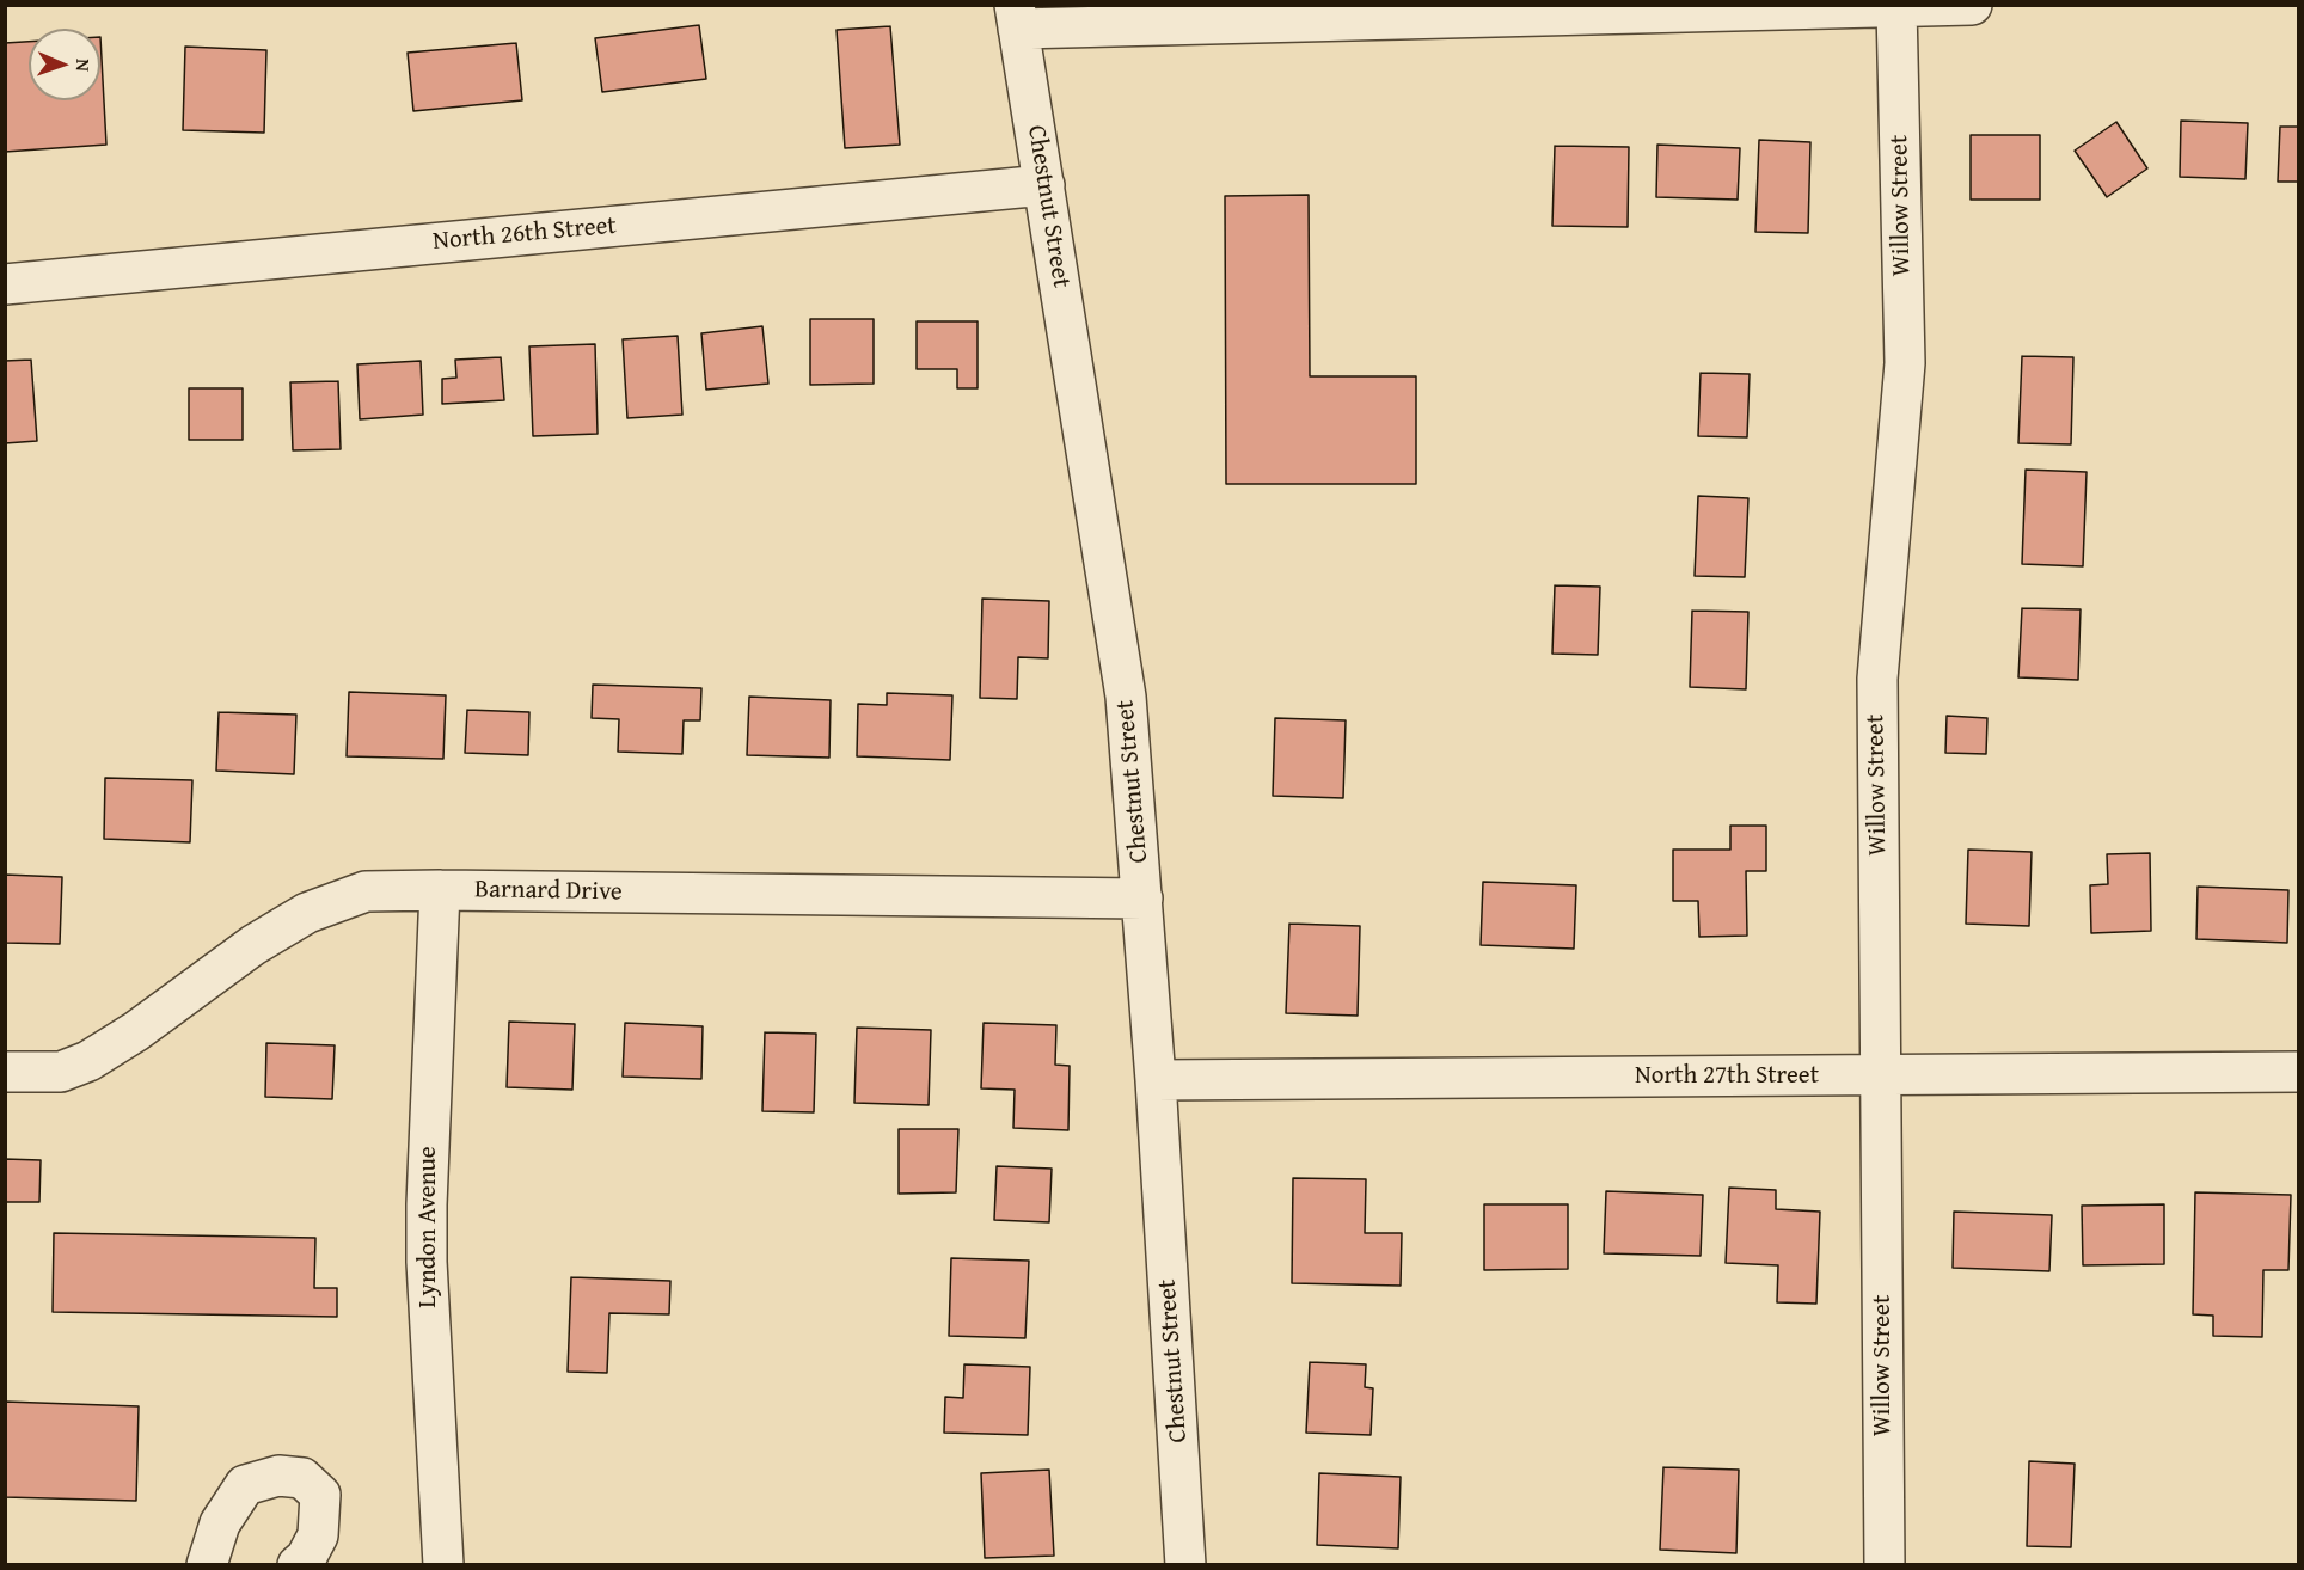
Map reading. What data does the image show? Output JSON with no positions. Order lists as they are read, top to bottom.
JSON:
{
  "streets": {
    "street": [
      "Willow Street",
      "Chestnut Street",
      "North 26th Street",
      "Barnard Drive",
      "North 27th Street",
      "Lyndon Avenue"
    ]
  },
  "crossings": [
    ["Willow Street", "North 27th Street"],
    ["Chestnut Street", "North 26th Street"],
    ["Chestnut Street", "Barnard Drive"],
    ["Chestnut Street", "North 27th Street"],
    ["Barnard Drive", "Lyndon Avenue"]
  ],
  "north": "right"
}
